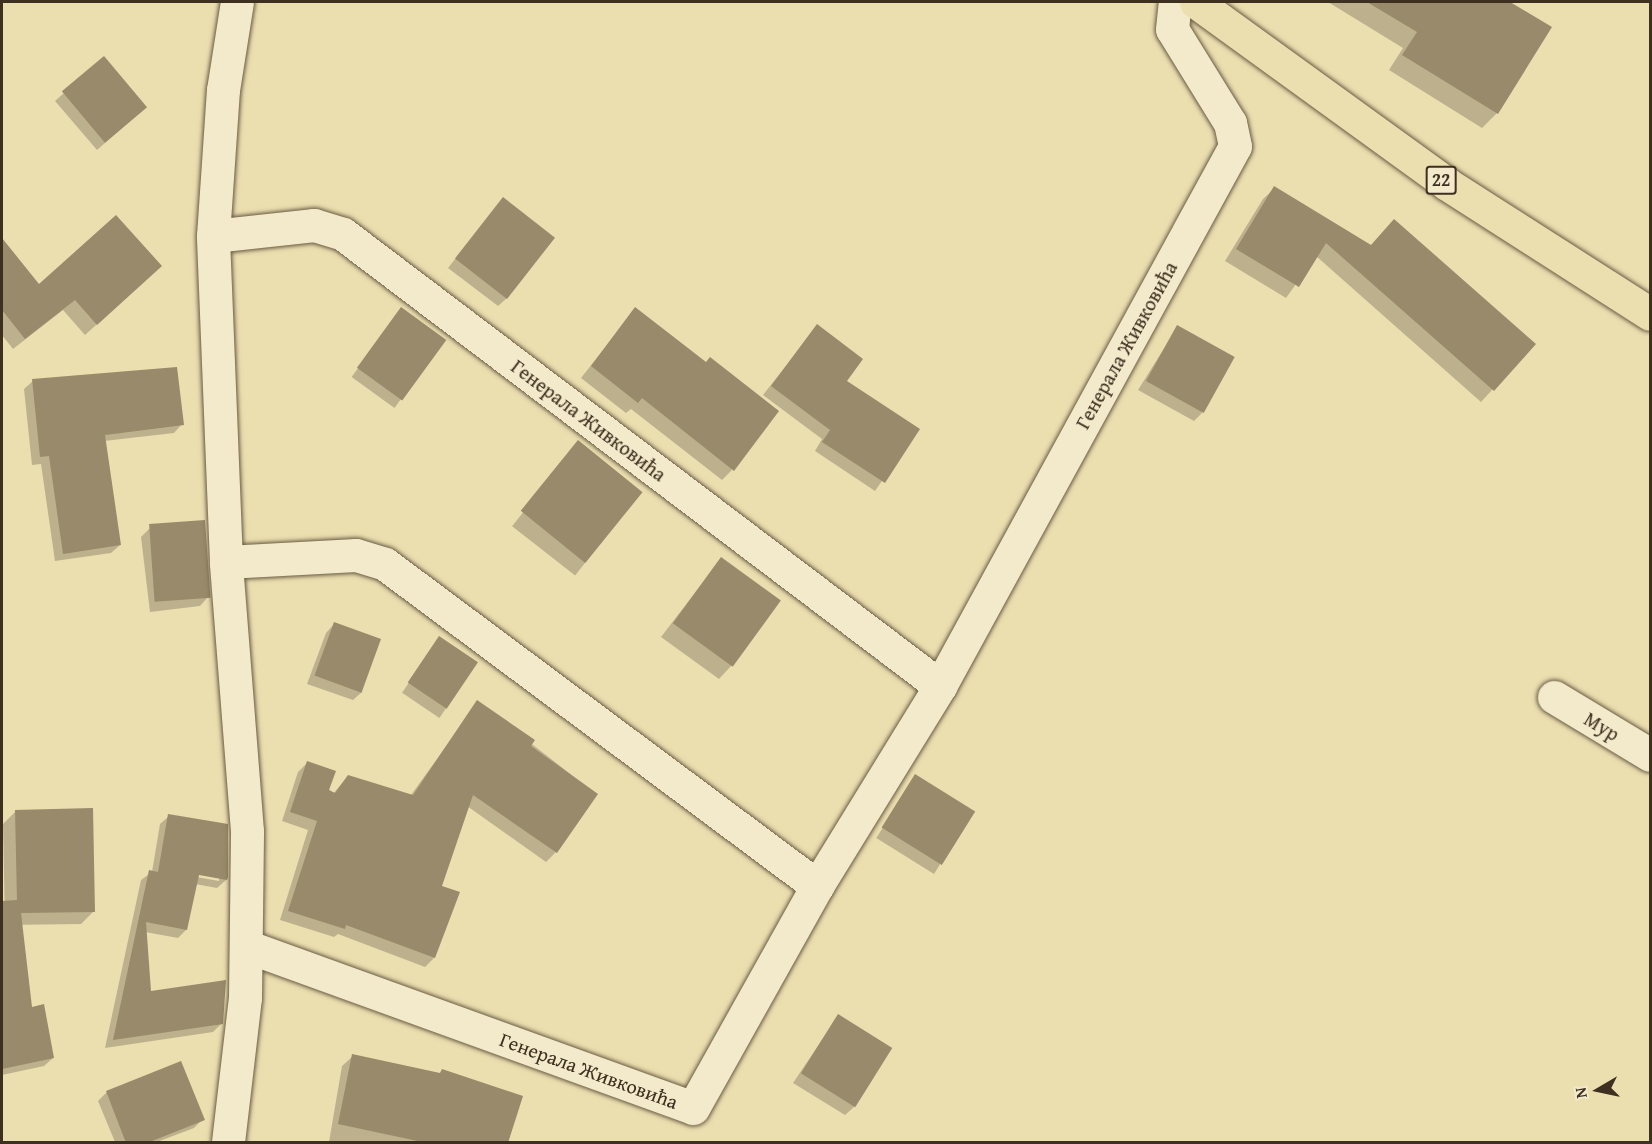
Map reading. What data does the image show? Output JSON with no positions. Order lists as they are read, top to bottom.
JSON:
{
  "streets": {
    "main road": ["22"],
    "street": ["Генерала Живковића", "Мур"]
  },
  "north": "left"
}
